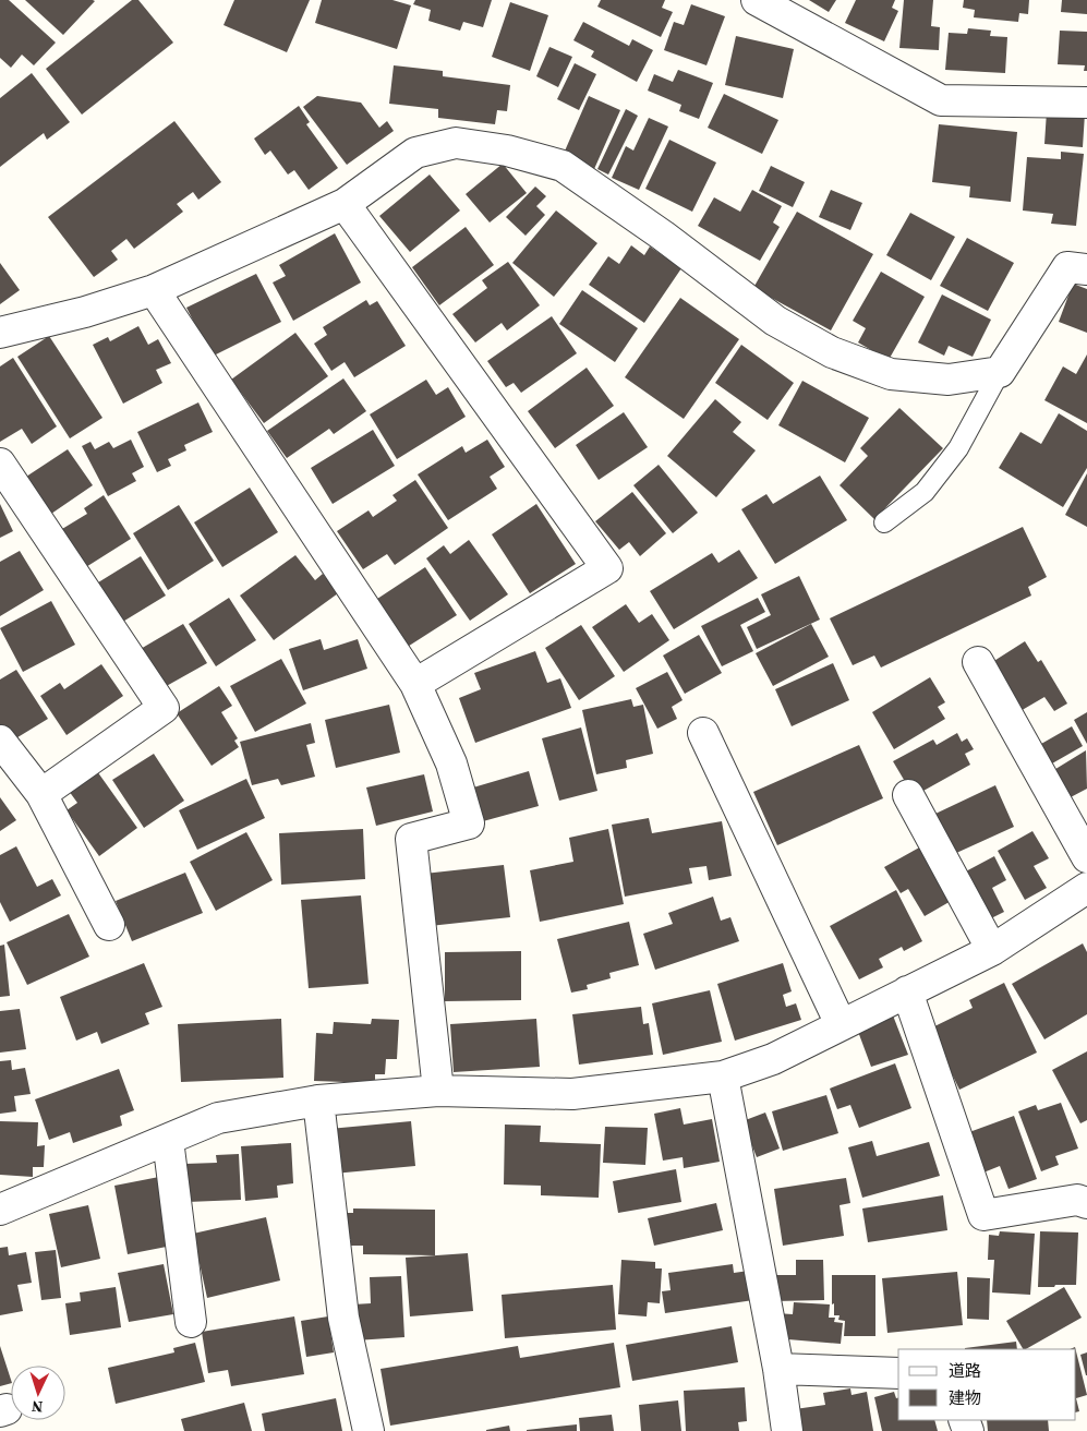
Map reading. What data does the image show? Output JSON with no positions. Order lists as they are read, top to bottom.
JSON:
{
  "legend": ["道路", "建物"],
  "north": "bottom"
}
